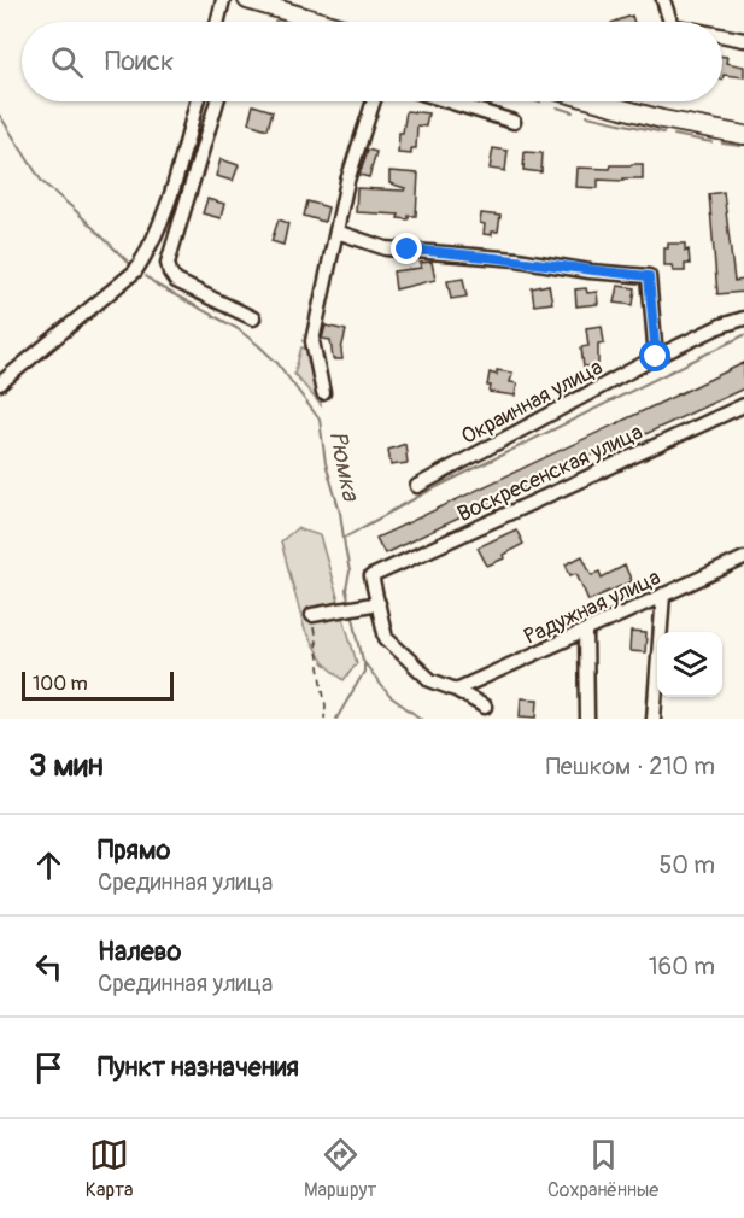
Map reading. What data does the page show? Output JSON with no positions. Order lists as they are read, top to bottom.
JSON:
{
  "streets": {
    "street": ["Окраинная улица", "Воскресенская улица", "Радужная улица"]
  },
  "water": ["Рюмка"],
  "scale_bar": "100 m",
  "page": {
    "search": "Поиск",
    "scale": "100 m",
    "heading": ["3 мин", "Пешком · 210 m"],
    "list": [
      ["Прямо", "Срединная улица", "50 m"],
      ["Налево", "Срединная улица", "160 m"],
      "Пункт назначения"
    ],
    "nav": ["Карта", "Маршрут", "Сохранённые"]
  }
}
